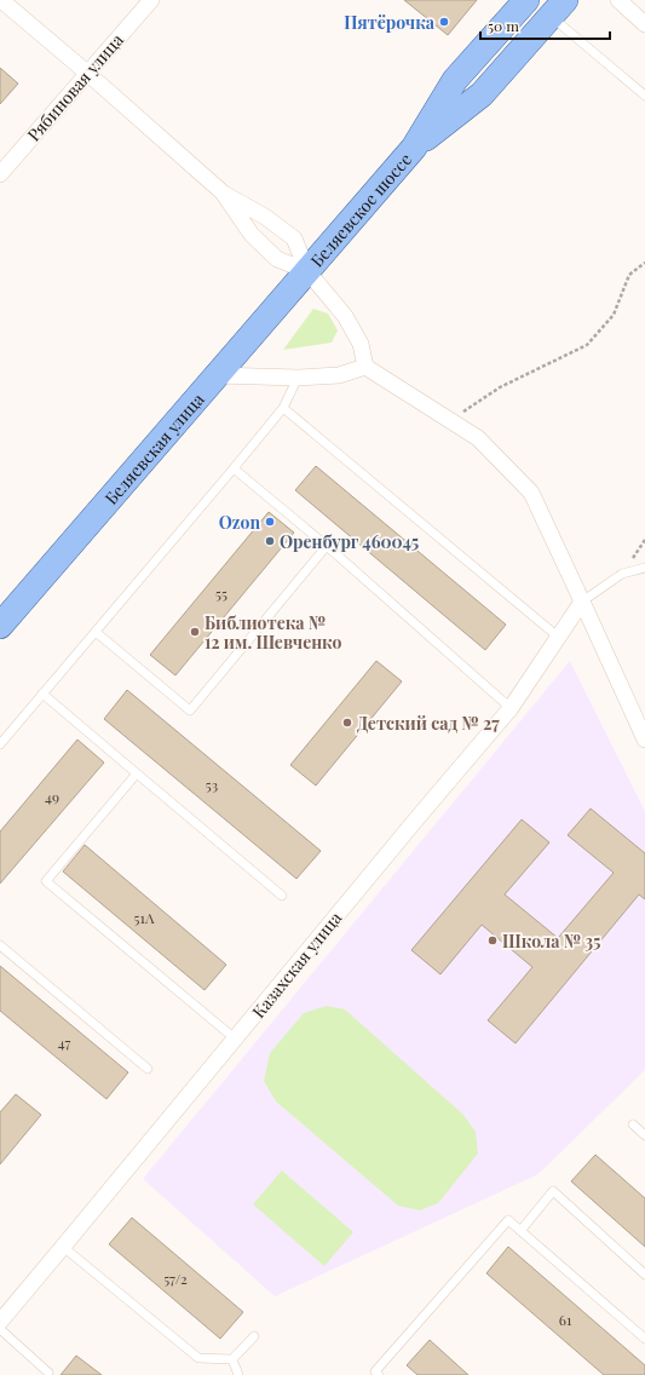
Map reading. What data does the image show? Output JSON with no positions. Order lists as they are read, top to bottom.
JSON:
{
  "streets": {
    "main road": ["Беляевское шоссе", "Беляевская улица"],
    "street": ["Рябиновая улица", "Казахская улица"]
  },
  "crossings": [
    ["Беляевское шоссе", "Беляевская улица"]
  ],
  "places": [
    "Пятёрочка",
    "Ozon",
    "Оренбург 460045",
    "Библиотека № 12 им. Шевченко",
    "Детский сад № 27",
    "Школа № 35"
  ],
  "house_numbers": [
    "55",
    "53",
    "49",
    "51А",
    "47",
    "57/2",
    "61"
  ],
  "scale_bar": "50 m"
}
